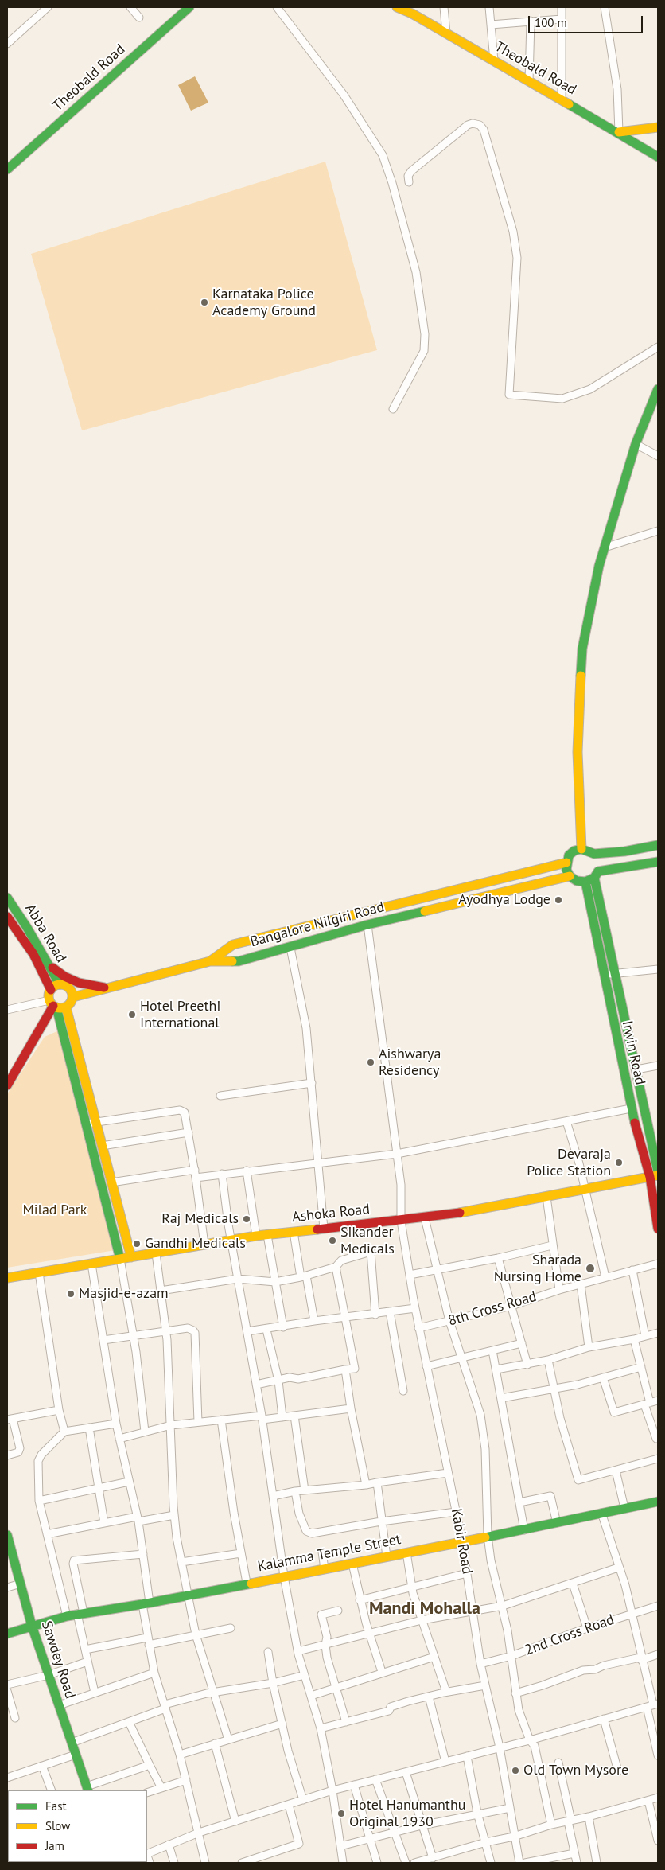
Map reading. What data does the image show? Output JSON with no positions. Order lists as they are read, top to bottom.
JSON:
{
  "streets": {
    "main road": [
      "Theobald Road",
      "Bangalore Nilgiri Road",
      "Abba Road",
      "Irwin Road",
      "Ashoka Road",
      "Kalamma Temple Street",
      "Sawdey Road"
    ],
    "street": ["8th Cross Road", "Kabir Road", "2nd Cross Road"]
  },
  "crossings": [
    ["Bangalore Nilgiri Road", "Abba Road"],
    ["Bangalore Nilgiri Road", "Kabir Road"],
    ["Irwin Road", "Ashoka Road"],
    ["Ashoka Road", "Kabir Road"],
    ["8th Cross Road", "Kabir Road"],
    ["Kabir Road", "Kalamma Temple Street"],
    ["Kabir Road", "2nd Cross Road"],
    ["Kalamma Temple Street", "Sawdey Road"]
  ],
  "districts": ["Mandi Mohalla"],
  "parks": ["Milad Park"],
  "places": [
    "Karnataka Police Academy Ground",
    "Ayodhya Lodge",
    "Hotel Preethi International",
    "Aishwarya Residency",
    "Devaraja Police Station",
    "Raj Medicals",
    "Sikander Medicals",
    "Gandhi Medicals",
    "Sharada Nursing Home",
    "Masjid-e-azam",
    "Old Town Mysore",
    "Hotel Hanumanthu Original 1930"
  ],
  "legend": ["Fast", "Slow", "Jam"],
  "scale_bar": "100 m"
}
